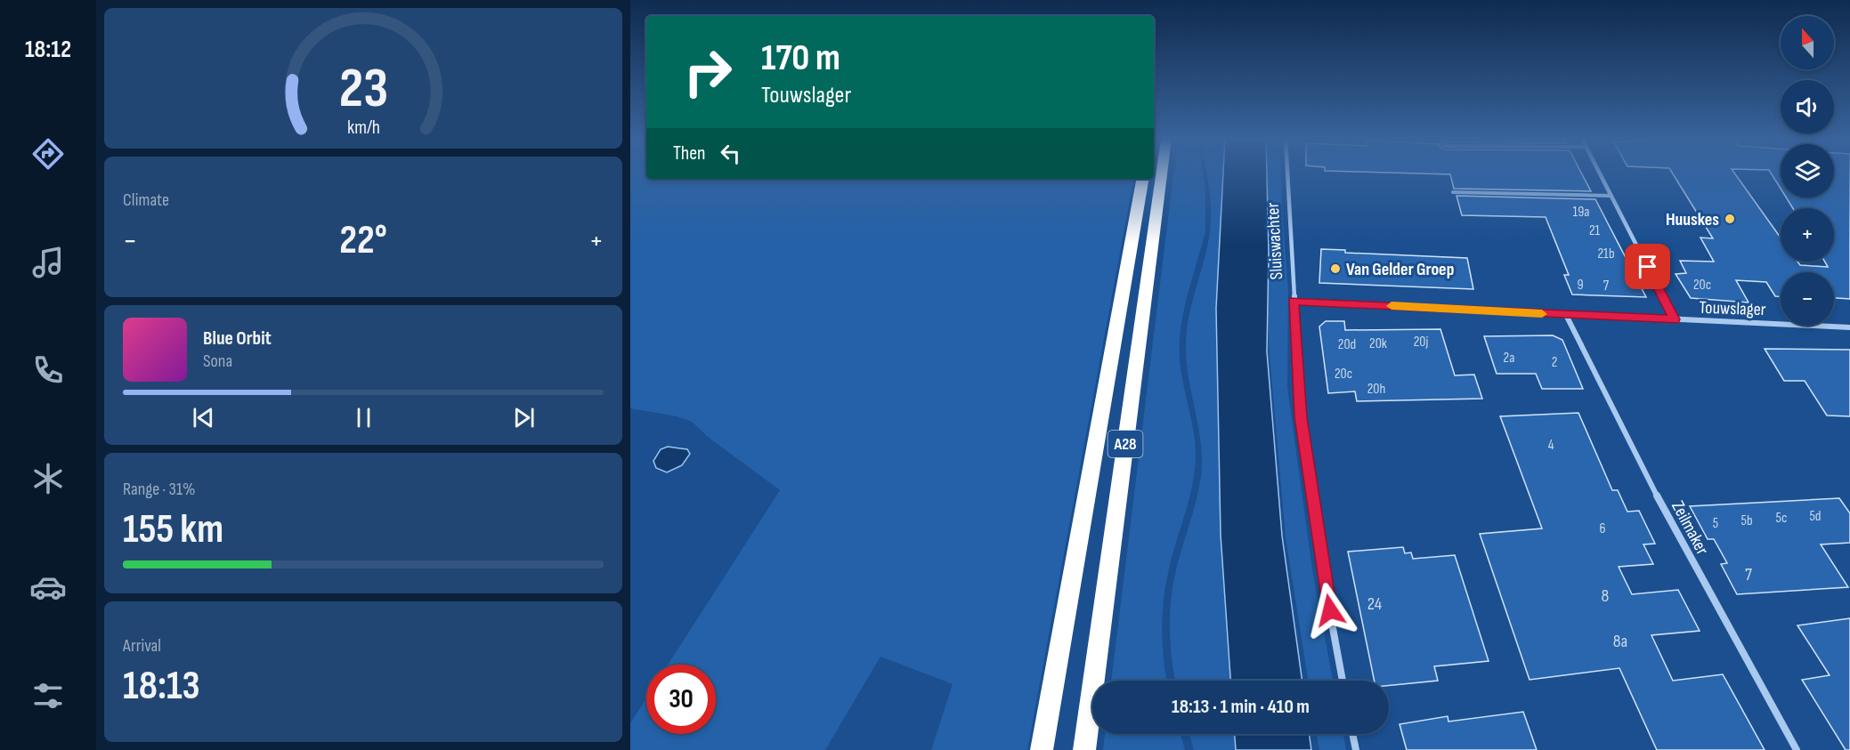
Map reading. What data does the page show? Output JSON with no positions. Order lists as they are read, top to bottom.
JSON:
{
  "streets": {
    "highway": ["A28"],
    "street": ["Sluiswachter", "Touwslager", "Zeilmaker"]
  },
  "crossings": [
    ["Sluiswachter", "Touwslager"],
    ["Touwslager", "Zeilmaker"]
  ],
  "places": ["Huuskes", "Van Gelder Groep"],
  "house_numbers": [
    "19a",
    "21",
    "21b",
    "9",
    "20c",
    "7",
    "20j",
    "20k",
    "20d",
    "2a",
    "2",
    "20c",
    "20h",
    "4",
    "5d",
    "5c",
    "5b",
    "5",
    "6",
    "7",
    "8",
    "24",
    "8a"
  ],
  "north": "top",
  "page": {
    "tabs": "18:12",
    "map_buttons": ["+", "−"],
    "turn": ["170 m", "Touwslager"],
    "then": "Then",
    "tile": [
      "Climate",
      ["Range · 31%", "155 km"],
      ["Arrival", "18:13"]
    ],
    "heat": ["−", "22°", "+"],
    "song": ["Blue Orbit", "Sona"],
    "limit": "30",
    "trip": "18:13 · 1 min · 410 m",
    "gauge": ["23", "km/h"]
  }
}
